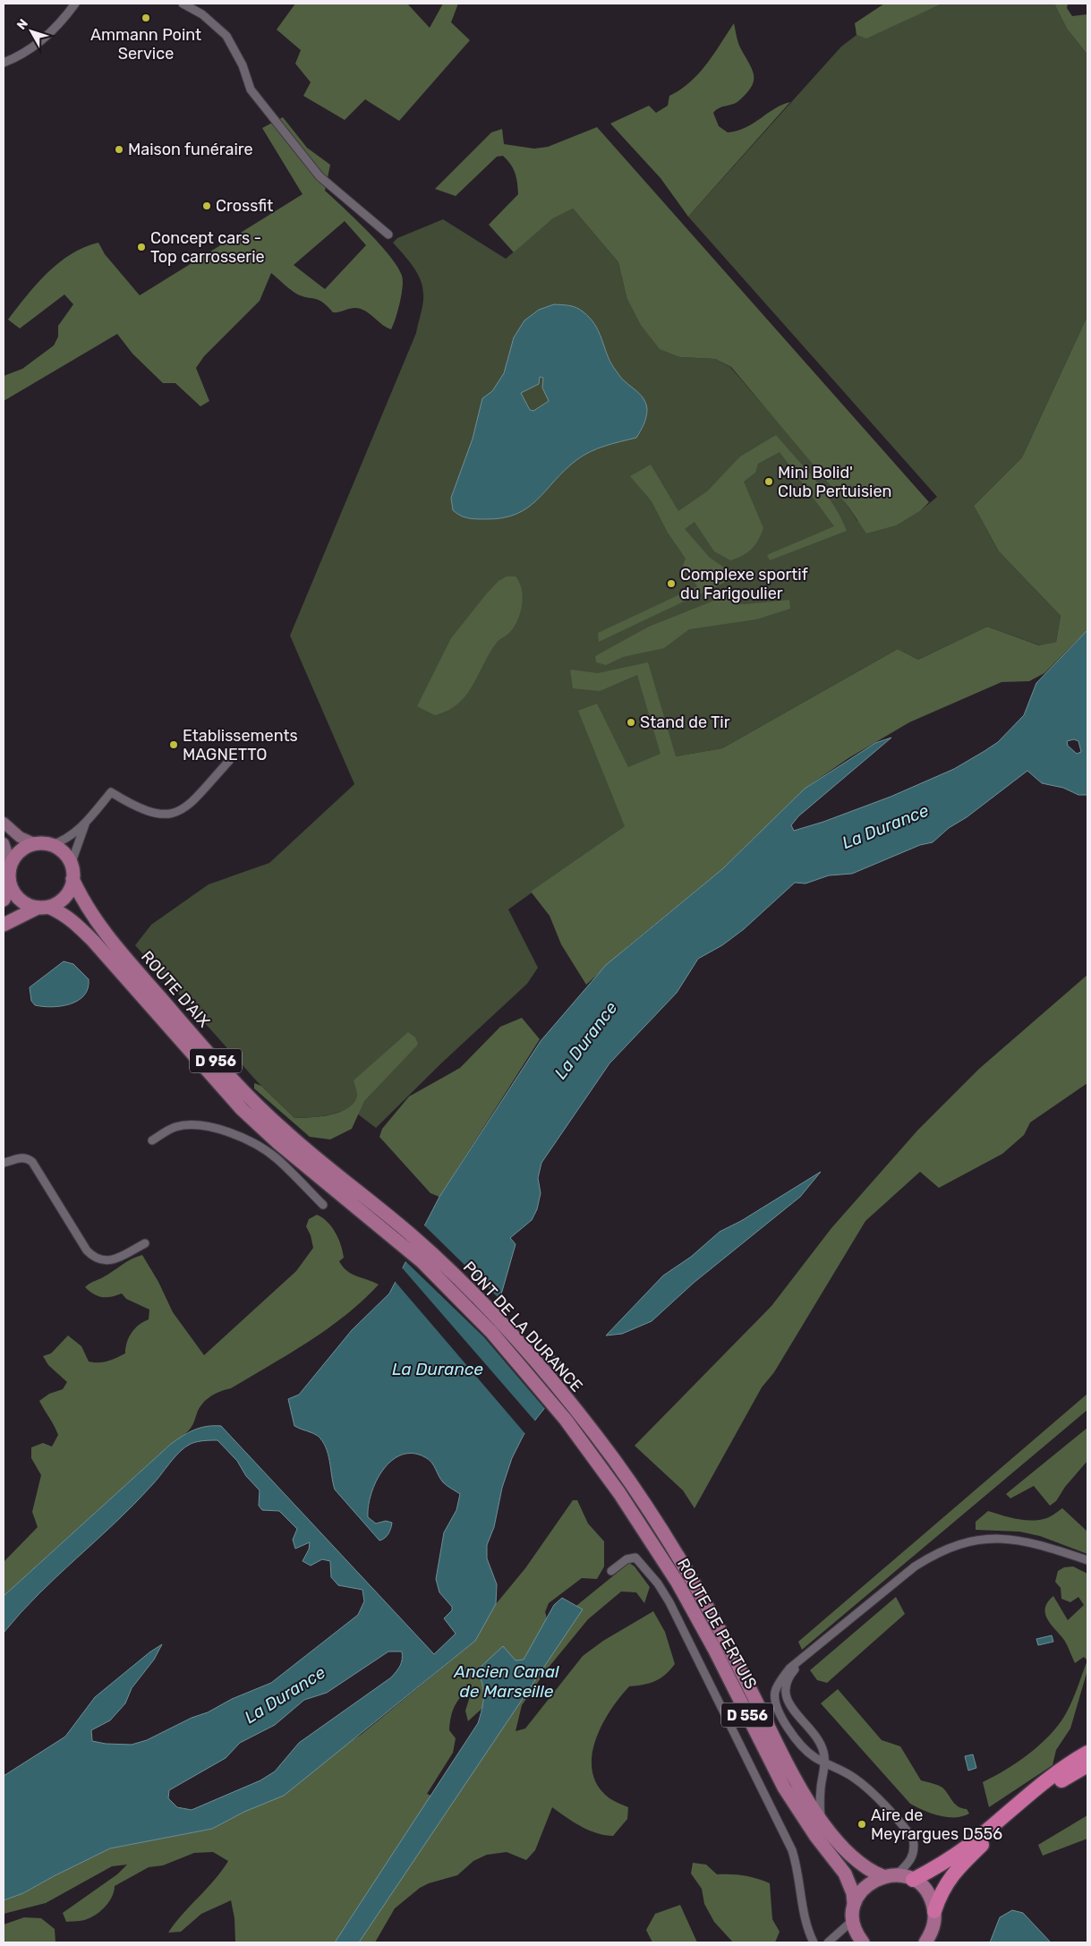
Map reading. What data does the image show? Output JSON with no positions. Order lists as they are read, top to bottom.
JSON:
{
  "streets": {
    "main road": [
      "ROUTE D'AIX",
      "D 956",
      "PONT DE LA DURANCE",
      "ROUTE DE PERTUIS",
      "D 556"
    ]
  },
  "crossings": [
    ["ROUTE D'AIX", "PONT DE LA DURANCE"],
    ["PONT DE LA DURANCE", "ROUTE DE PERTUIS"]
  ],
  "water": ["La Durance", "Ancien Canal de Marseille"],
  "places": [
    "Ammann Point Service",
    "Maison funéraire",
    "Crossfit",
    "Concept cars - Top carrosserie",
    "Mini Bolid' Club Pertuisien",
    "Complexe sportif du Farigoulier",
    "Stand de Tir",
    "Etablissements MAGNETTO",
    "Aire de Meyrargues D556"
  ],
  "north": "top left"
}
